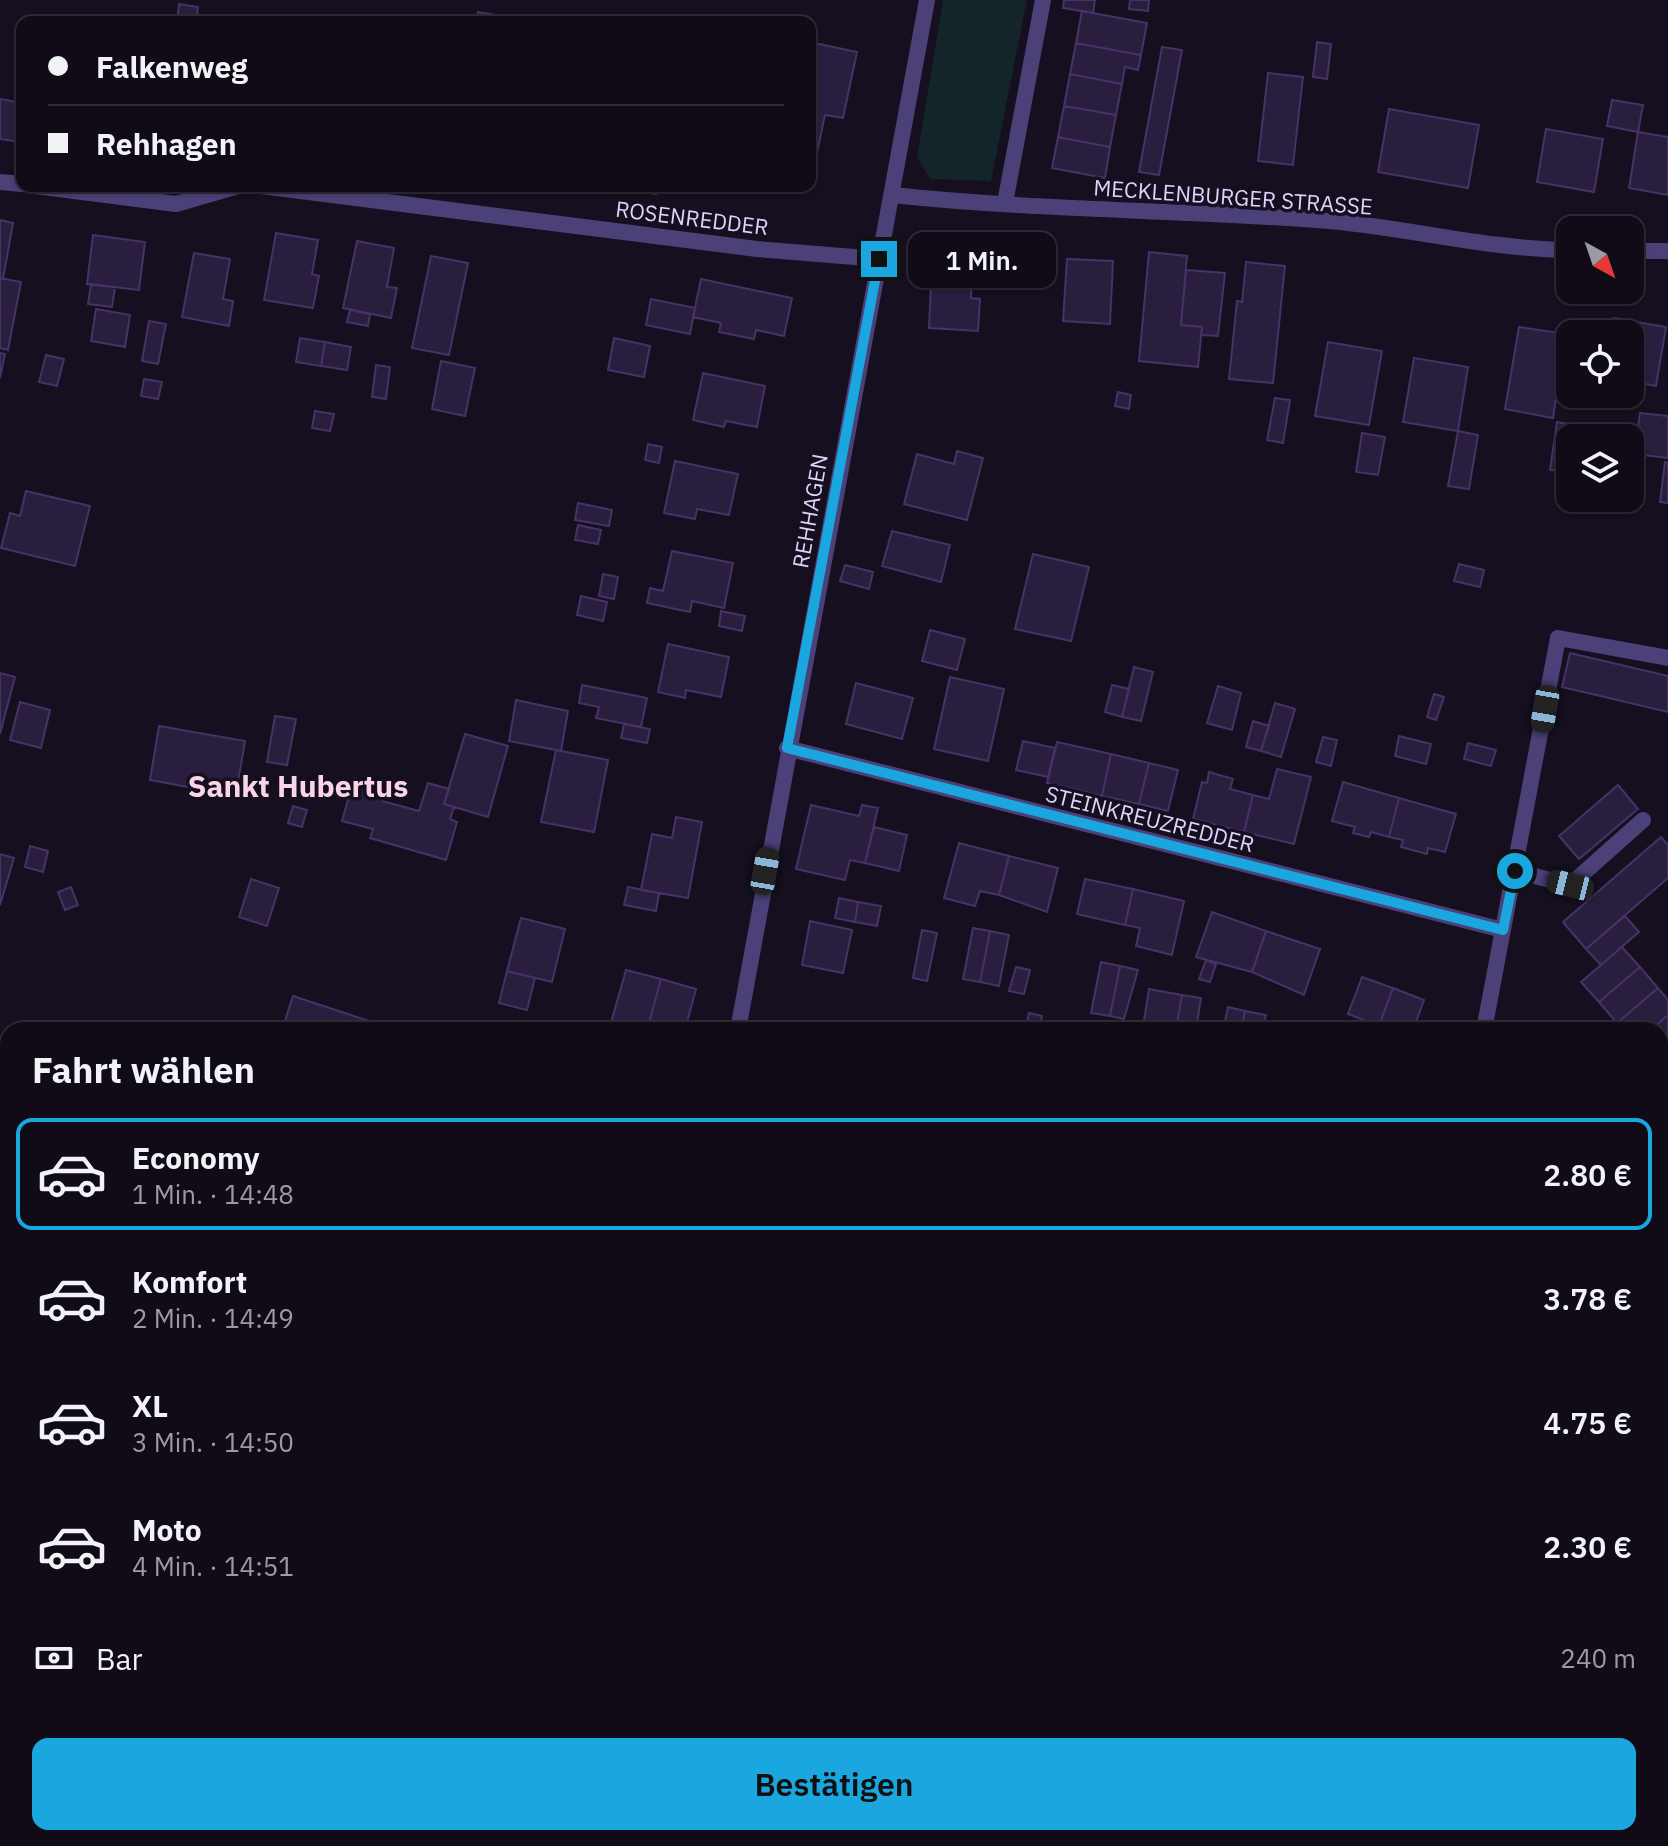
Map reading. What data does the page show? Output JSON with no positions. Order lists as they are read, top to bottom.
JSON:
{
  "streets": {
    "street": [
      "MECKLENBURGER STRASSE",
      "ROSENREDDER",
      "REHHAGEN",
      "STEINKREUZREDDER"
    ]
  },
  "crossings": [
    ["MECKLENBURGER STRASSE", "REHHAGEN"],
    ["ROSENREDDER", "REHHAGEN"],
    ["REHHAGEN", "STEINKREUZREDDER"]
  ],
  "districts": ["Sankt Hubertus"],
  "north": "bottom right",
  "page": {
    "banner": ["Falkenweg", "Rehhagen"],
    "bubble": "1 Min.",
    "heading": "Fahrt wählen",
    "list": [
      {
        "name": "Economy",
        "note": "1 Min. · 14:48",
        "value": "2.80 €"
      },
      {
        "name": "Komfort",
        "note": "2 Min. · 14:49",
        "value": "3.78 €"
      },
      {
        "name": "XL",
        "note": "3 Min. · 14:50",
        "value": "4.75 €"
      },
      {
        "name": "Moto",
        "note": "4 Min. · 14:51",
        "value": "2.30 €"
      }
    ],
    "pay": ["Bar", "240 m"],
    "buttons": "Bestätigen"
  }
}
